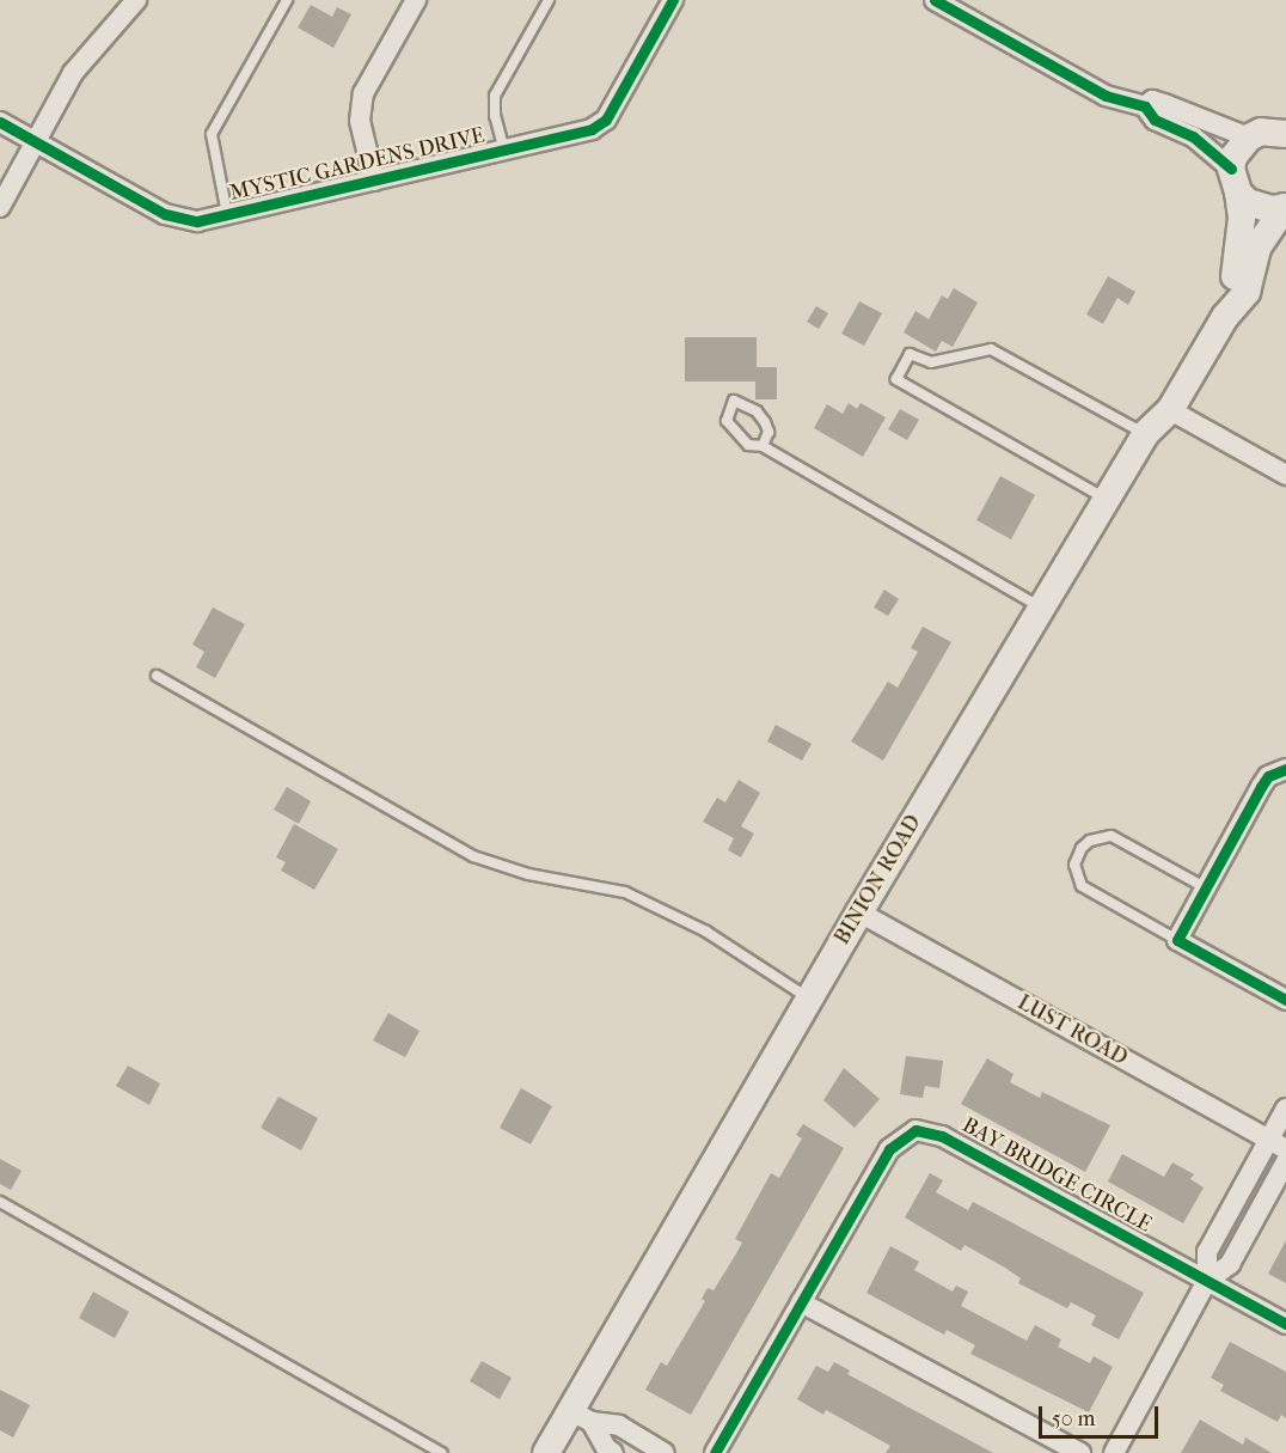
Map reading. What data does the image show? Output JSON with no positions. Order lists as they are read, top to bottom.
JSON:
{
  "streets": {
    "main road": ["BINION ROAD"],
    "street": ["MYSTIC GARDENS DRIVE", "LUST ROAD", "BAY BRIDGE CIRCLE"]
  },
  "crossings": [
    ["BINION ROAD", "LUST ROAD"]
  ],
  "scale_bar": "50 m"
}
